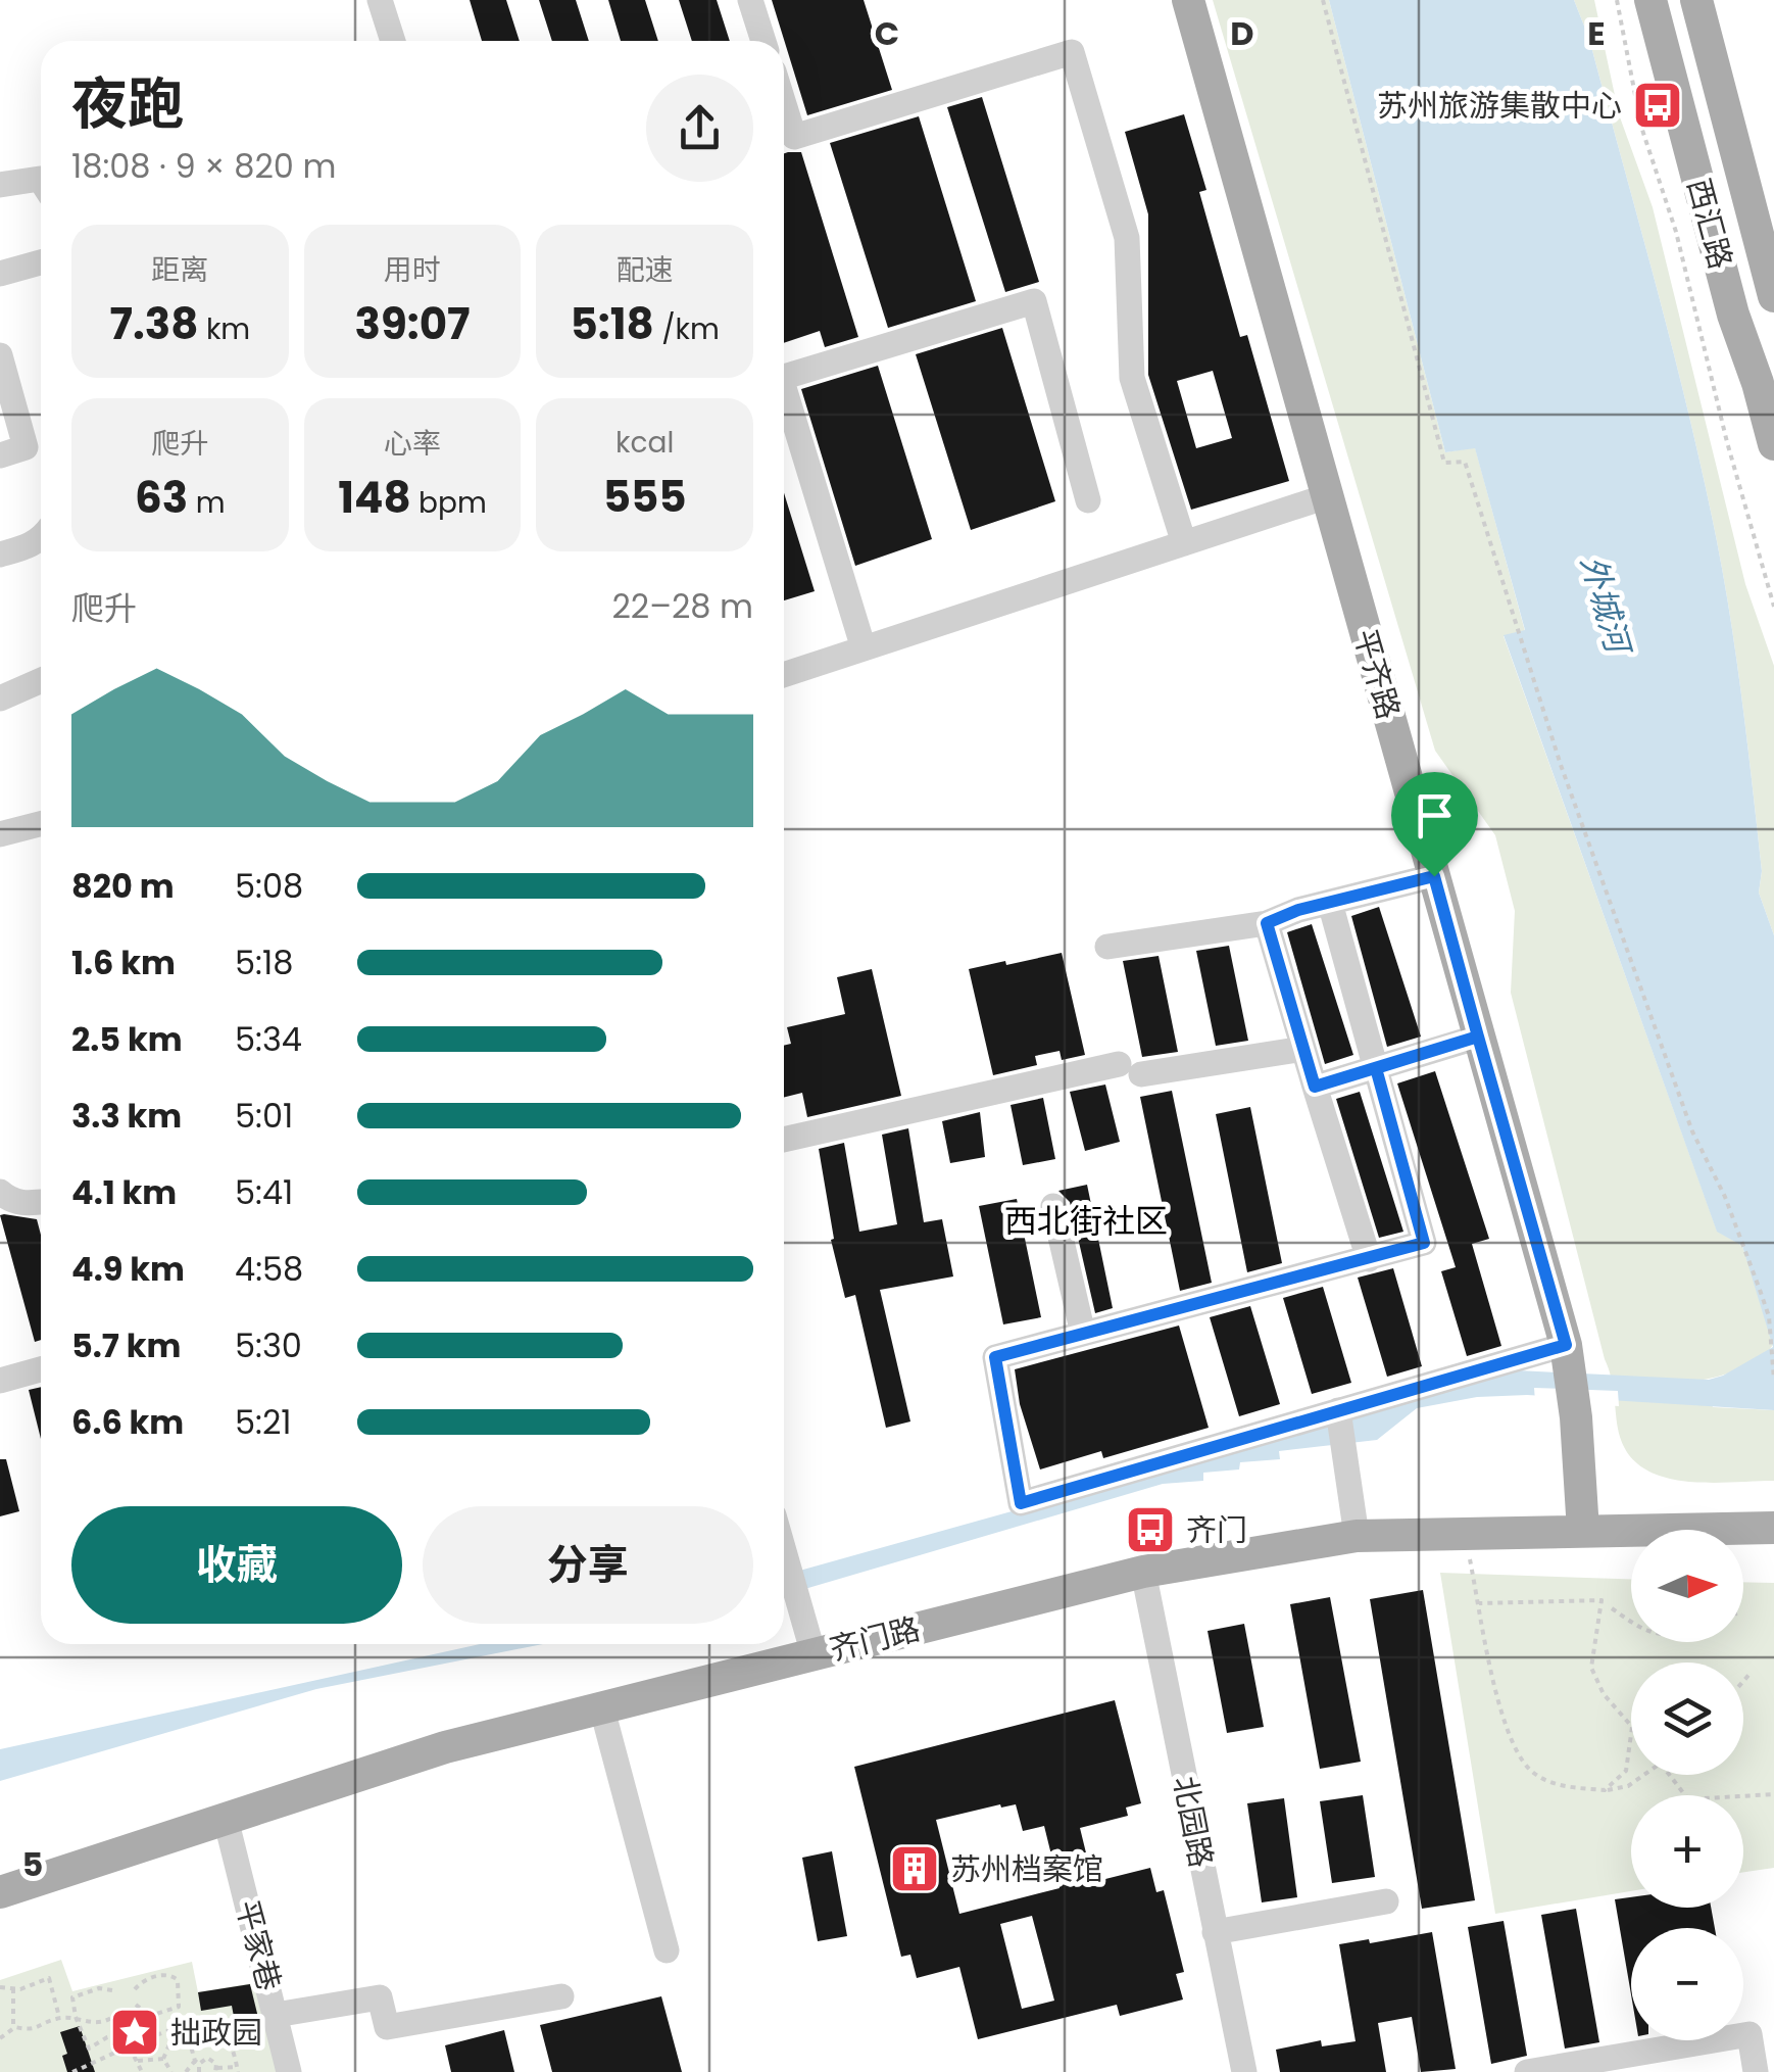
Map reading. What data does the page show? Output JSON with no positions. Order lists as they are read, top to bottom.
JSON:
{
  "streets": {
    "main road": ["西汇路", "平齐路", "齐门路"],
    "street": ["北园路", "平家巷"]
  },
  "crossings": [
    ["平齐路", "齐门路"],
    ["齐门路", "北园路"],
    ["齐门路", "平家巷"]
  ],
  "districts": ["西北街社区"],
  "water": ["外城河"],
  "places": {
    "bus stop": ["苏州旅游集散中心", "齐门"],
    "building": ["苏州档案馆"],
    "place": ["拙政园"]
  },
  "north": "right",
  "page": {
    "heading": ["夜跑", "18:08 · 9 × 820 m"],
    "stats": [
      ["距离", "7.38 km"],
      ["用时", "39:07"],
      ["配速", "5:18 /km"],
      ["爬升", "63 m"],
      ["心率", "148 bpm"],
      ["kcal", "555"]
    ],
    "chart": ["爬升", "22–28 m"],
    "list": [
      {
        "name": "820 m",
        "note": "5:08"
      },
      {
        "name": "1.6 km",
        "note": "5:18"
      },
      {
        "name": "2.5 km",
        "note": "5:34"
      },
      {
        "name": "3.3 km",
        "note": "5:01"
      },
      {
        "name": "4.1 km",
        "note": "5:41"
      },
      {
        "name": "4.9 km",
        "note": "4:58"
      },
      {
        "name": "5.7 km",
        "note": "5:30"
      },
      {
        "name": "6.6 km",
        "note": "5:21"
      }
    ],
    "buttons": ["收藏", "分享"],
    "map_buttons": ["+", "−"]
  },
  "grid": {
    "columns": ["C", "D", "E"],
    "rows": ["5"]
  }
}
